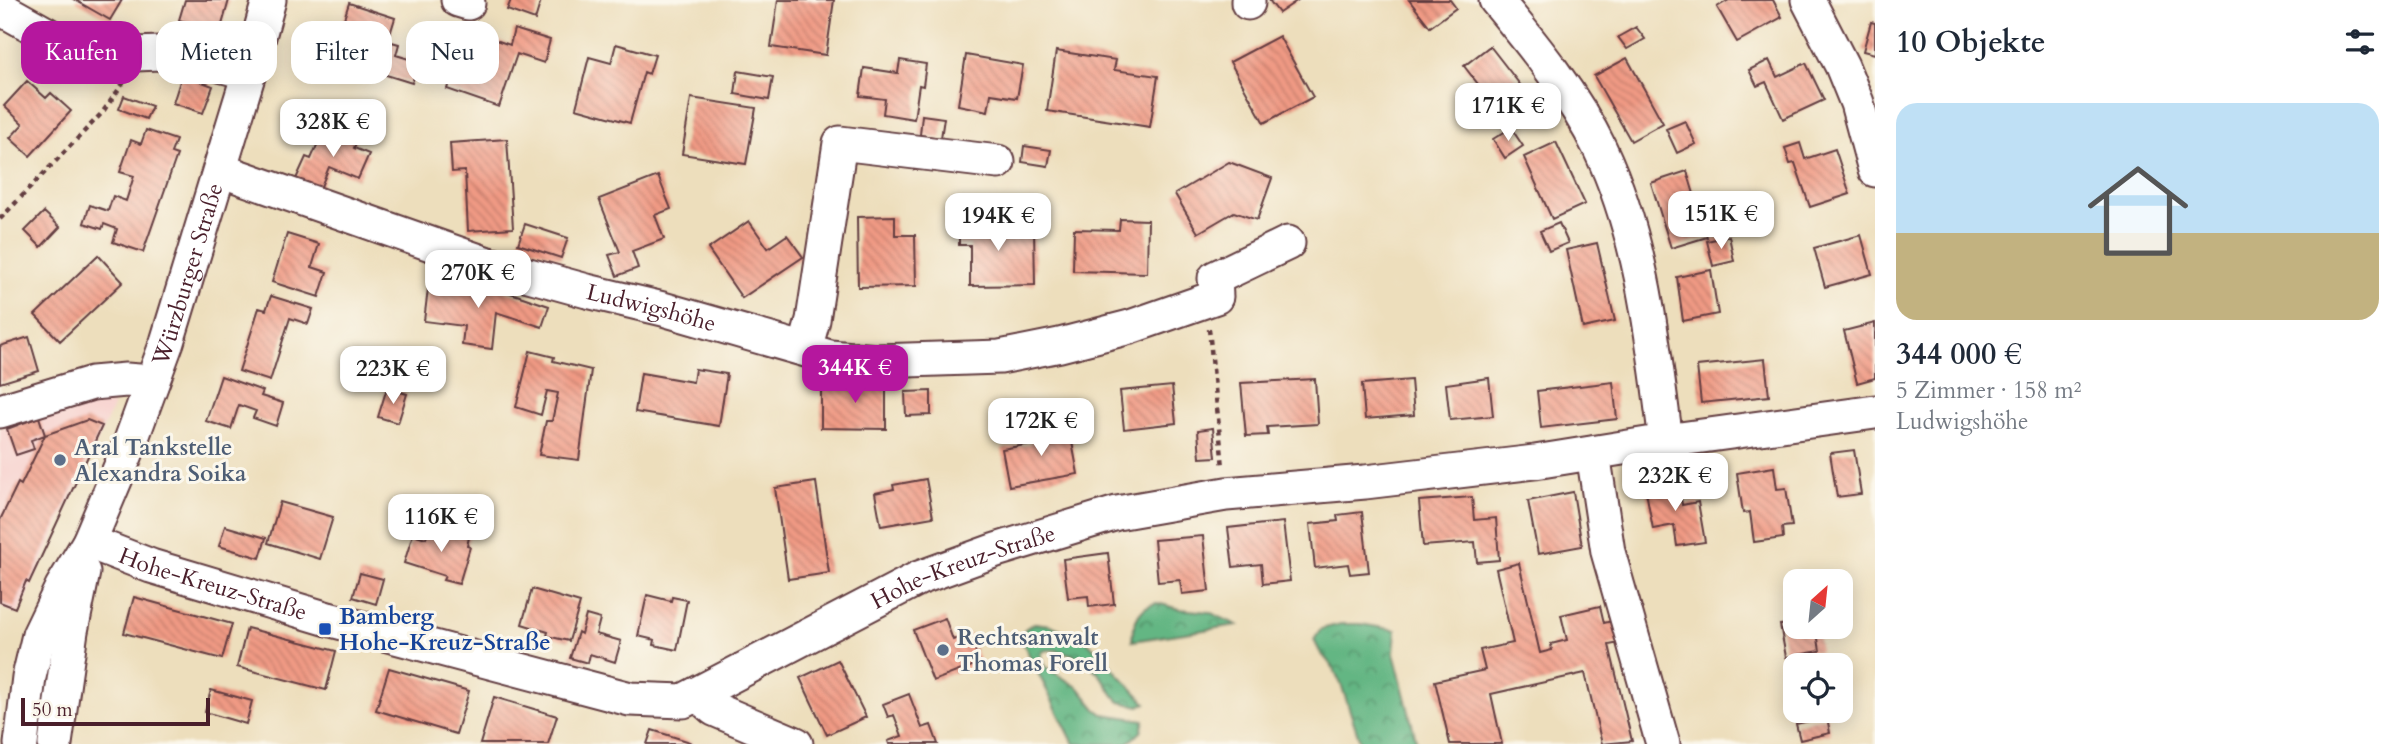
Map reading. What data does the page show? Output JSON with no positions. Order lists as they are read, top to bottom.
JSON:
{
  "streets": {
    "street": ["Würzburger Straße", "Ludwigshöhe", "Hohe-Kreuz-Straße"]
  },
  "crossings": [
    ["Würzburger Straße", "Ludwigshöhe"],
    ["Würzburger Straße", "Hohe-Kreuz-Straße"]
  ],
  "places": {
    "other": ["Aral Tankstelle Alexandra Soika", "Rechtsanwalt Thomas Forell"],
    "transit": ["Bamberg Hohe-Kreuz-Straße"]
  },
  "scale_bar": "50 m",
  "north": "top right",
  "page": {
    "heading": "10 Objekte",
    "chip": [
      "Kaufen",
      "Mieten",
      "Filter",
      "Neu"
    ],
    "price": [
      "171K €",
      "328K €",
      "151K €",
      "194K €",
      "270K €",
      "344K €",
      "223K €",
      "172K €",
      "232K €",
      "116K €"
    ],
    "list": [
      {
        "name": "344 000 €",
        "note": "5 Zimmer · 158 m² · Ludwigshöhe"
      }
    ],
    "scale": "50 m"
  }
}
